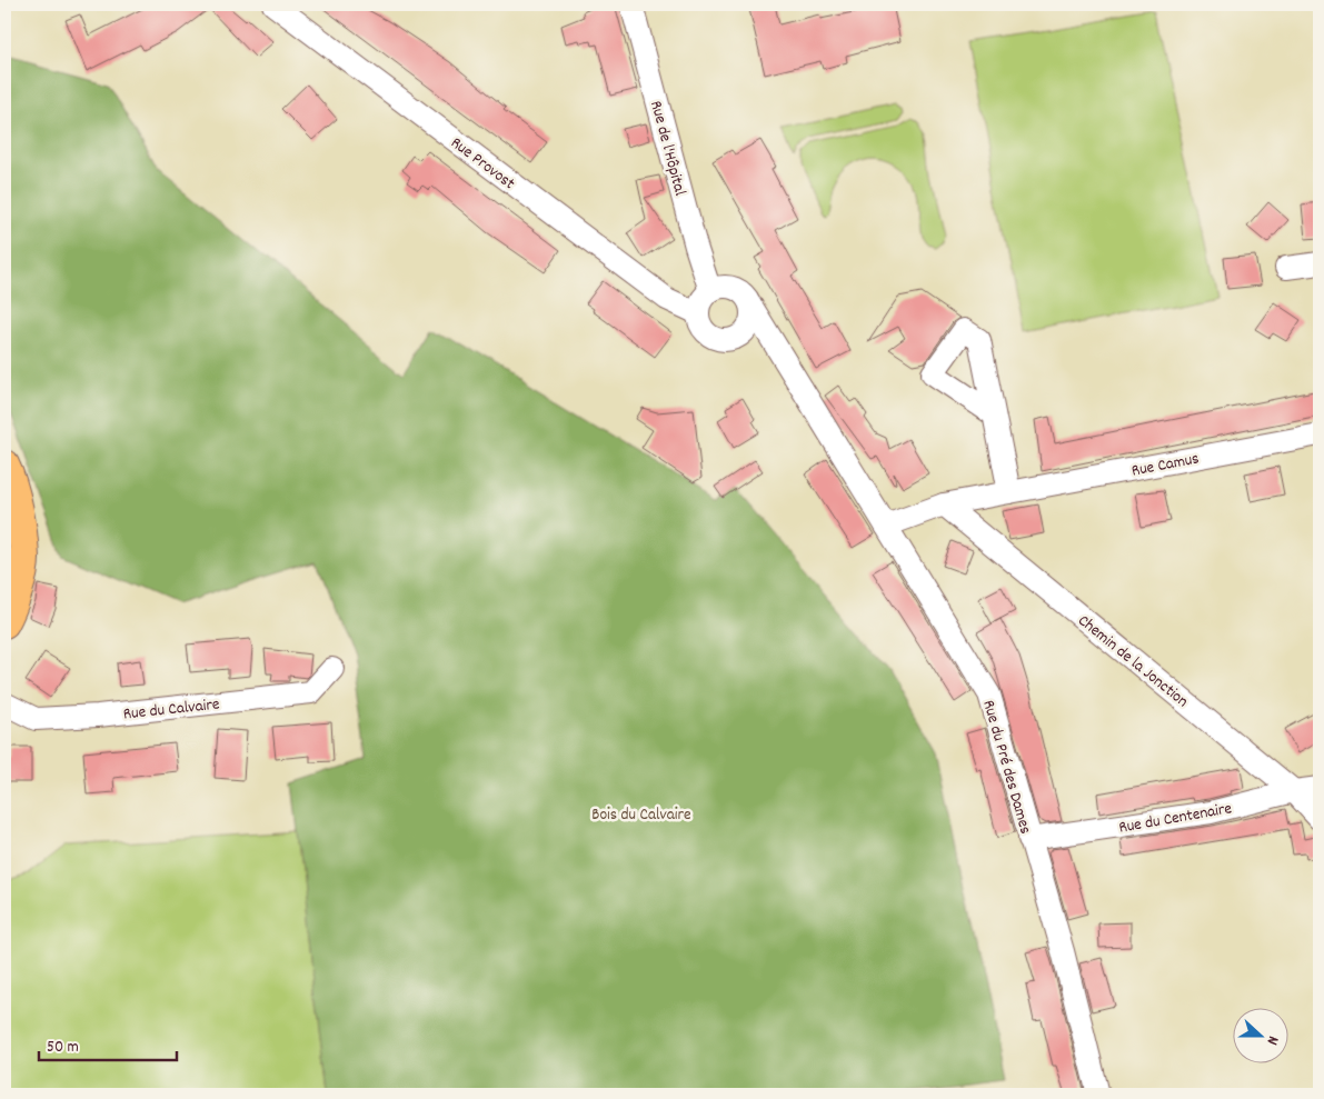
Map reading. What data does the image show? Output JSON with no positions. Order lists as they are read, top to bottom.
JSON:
{
  "streets": {
    "street": [
      "Rue de l'Hôpital",
      "Rue Provost",
      "Rue Camus",
      "Chemin de la Jonction",
      "Rue du Calvaire",
      "Rue du Pré des Dames",
      "Rue du Centenaire"
    ]
  },
  "crossings": [
    ["Rue de l'Hôpital", "Rue Provost"],
    ["Rue de l'Hôpital", "Rue du Pré des Dames"],
    ["Rue Provost", "Rue du Pré des Dames"],
    ["Rue Camus", "Chemin de la Jonction"],
    ["Rue Camus", "Rue du Pré des Dames"],
    ["Chemin de la Jonction", "Rue du Centenaire"],
    ["Rue du Pré des Dames", "Rue du Centenaire"]
  ],
  "parks": ["Bois du Calvaire"],
  "scale_bar": "50 m",
  "north": "right"
}
